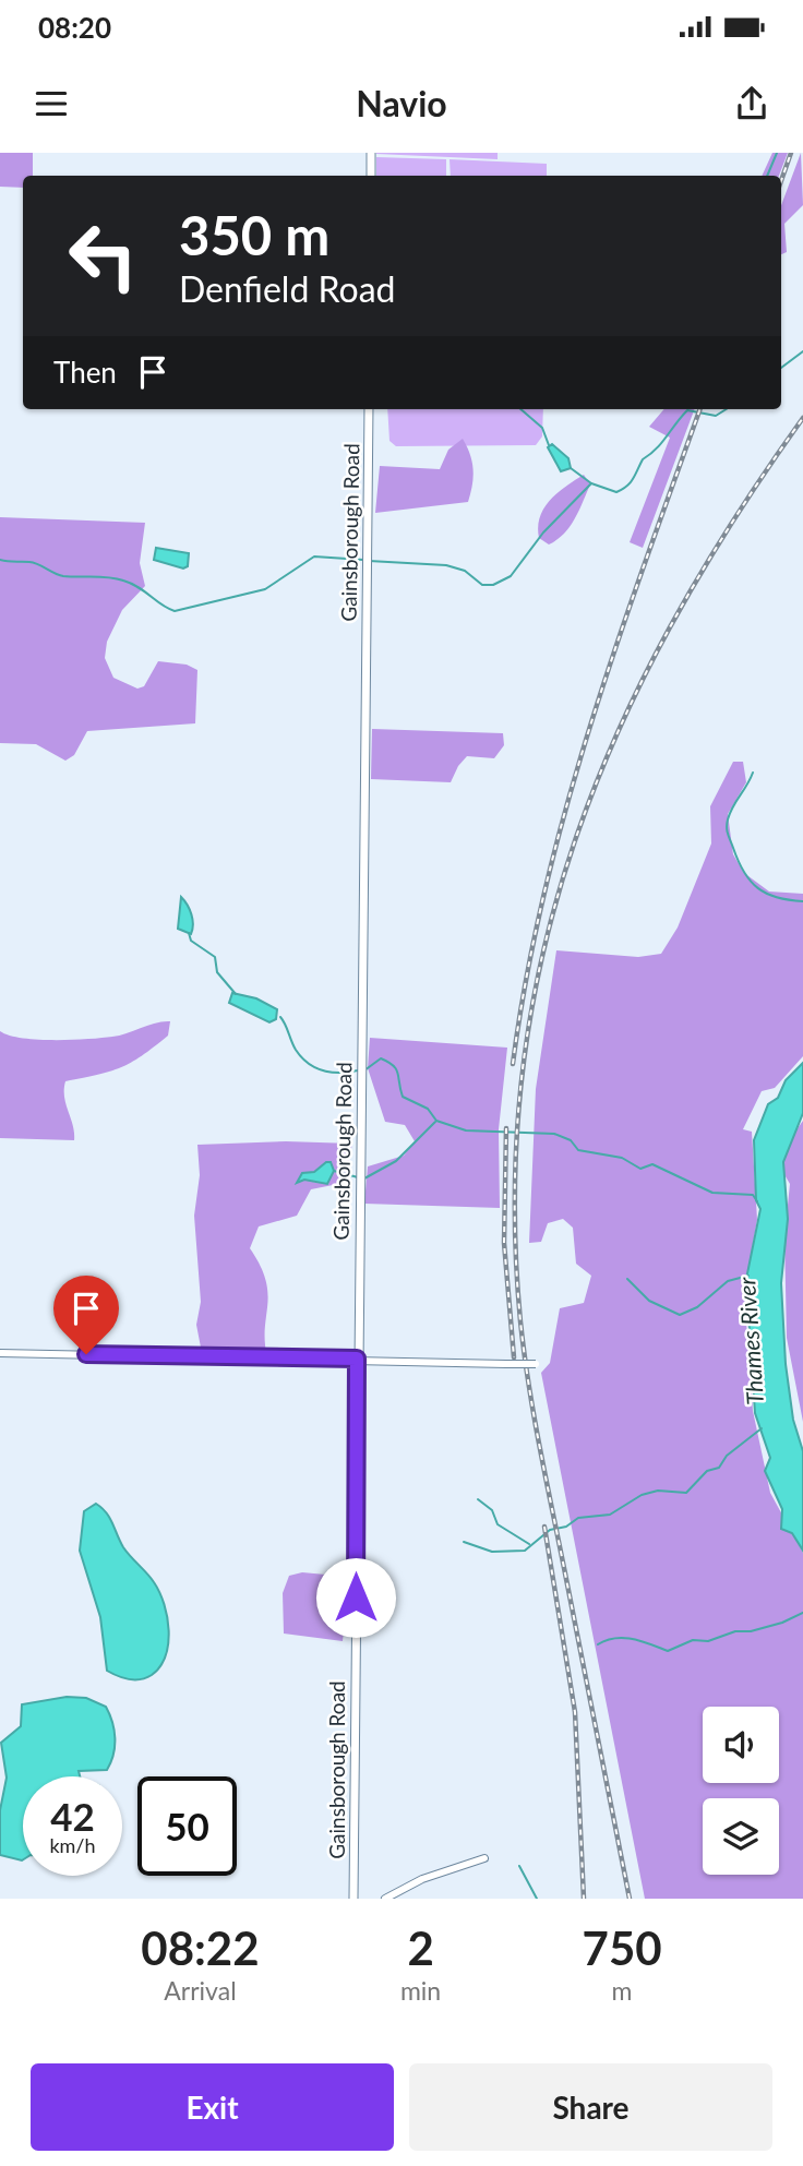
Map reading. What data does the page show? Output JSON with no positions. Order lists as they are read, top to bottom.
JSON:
{
  "streets": {
    "main road": ["Gainsborough Road"]
  },
  "water": ["Thames River"],
  "page": {
    "status": "08:20",
    "header": "Navio",
    "turn": ["350 m", "Denfield Road"],
    "then": "Then",
    "speed": "42 km/h",
    "limit": "50",
    "eta": [
      "08:22",
      "Arrival",
      "2",
      "min",
      "750",
      "m"
    ],
    "buttons": ["Exit", "Share"]
  }
}
